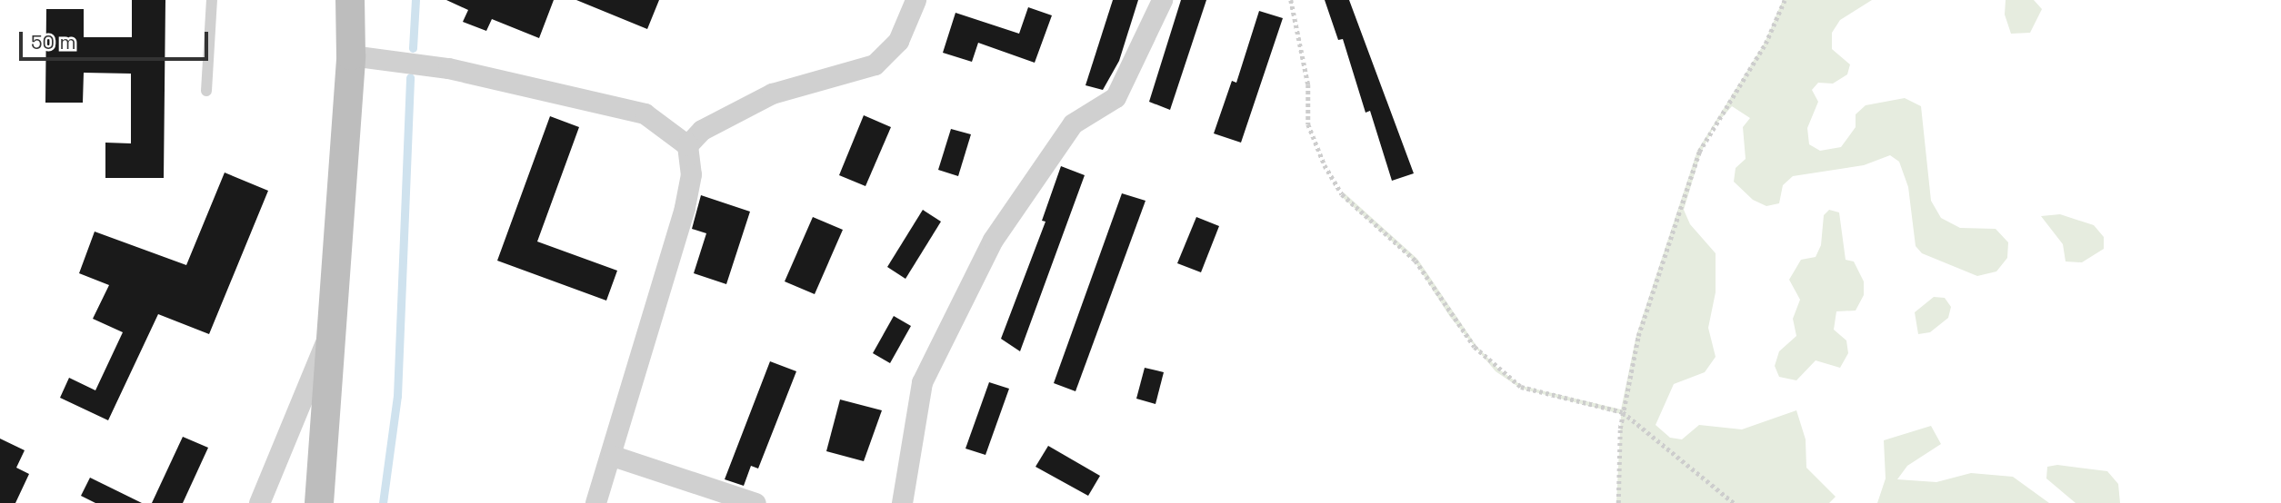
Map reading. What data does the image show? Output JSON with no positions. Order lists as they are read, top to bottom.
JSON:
{
  "scale_bar": "50 m"
}
